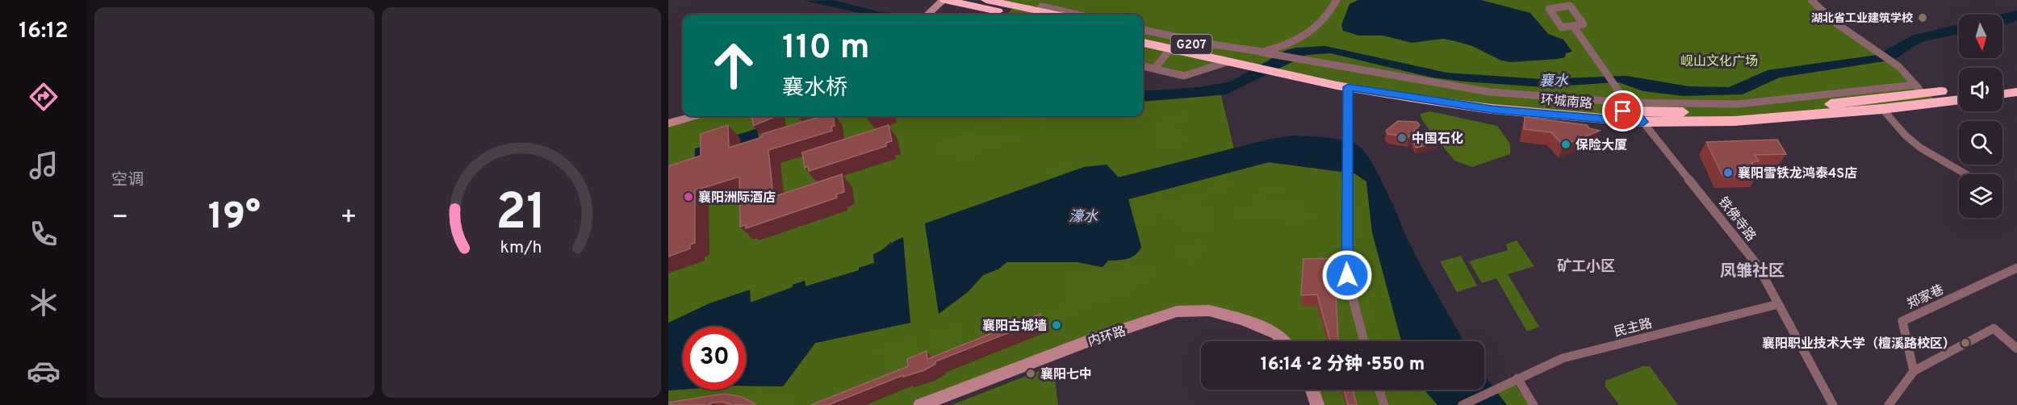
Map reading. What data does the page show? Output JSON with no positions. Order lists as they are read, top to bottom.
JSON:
{
  "streets": {
    "highway": ["G207", "环城南路"],
    "street": [
      "铁佛寺路",
      "郑家巷",
      "民主路",
      "内环路"
    ]
  },
  "crossings": [
    ["环城南路", "铁佛寺路"],
    ["铁佛寺路", "民主路"]
  ],
  "districts": ["矿工小区", "凤雏社区"],
  "water": ["襄水", "濠水"],
  "parks": ["岘山文化广场"],
  "places": [
    "湖北省工业建筑学校",
    "中国石化",
    "保险大厦",
    "襄阳雪铁龙鸿泰4S店",
    "襄阳洲际酒店",
    "襄阳古城墙",
    "襄阳职业技术大学（檀溪路校区）",
    "襄阳七中"
  ],
  "north": "bottom",
  "page": {
    "tabs": "16:12",
    "tile": "空调",
    "turn": ["110 m", "襄水桥"],
    "heat": ["−", "19°", "+"],
    "limit": "30",
    "trip": "16:14 · 2 分钟 · 550 m",
    "gauge": ["21", "km/h"]
  }
}
